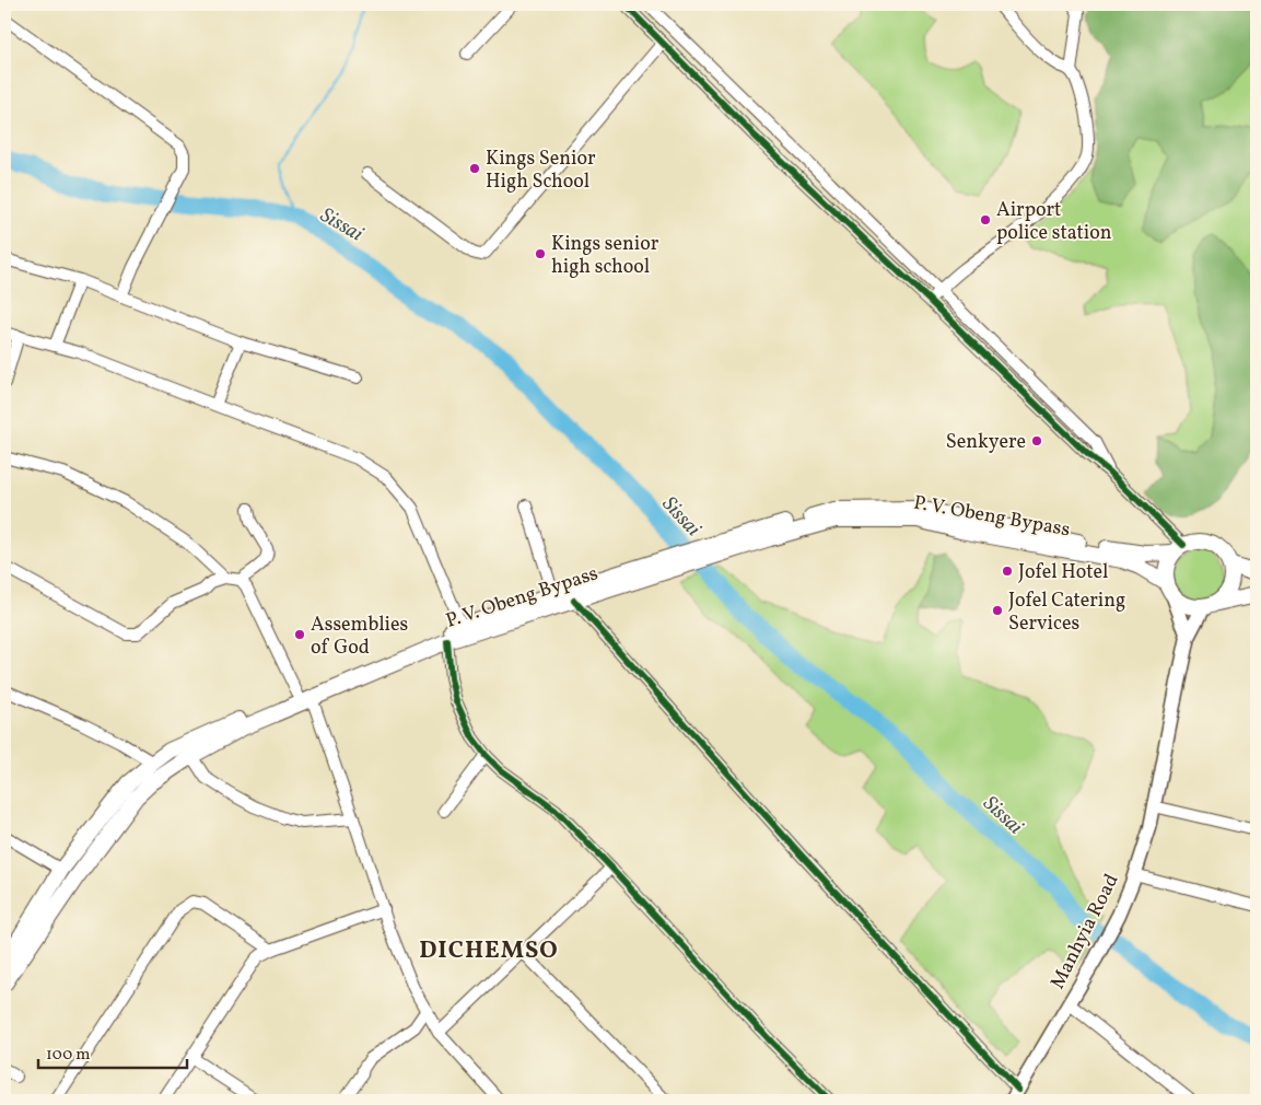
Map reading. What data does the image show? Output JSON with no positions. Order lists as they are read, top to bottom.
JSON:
{
  "streets": {
    "highway": ["P. V. Obeng Bypass"],
    "main road": ["Manhyia Road"]
  },
  "crossings": [
    ["P. V. Obeng Bypass", "Manhyia Road"]
  ],
  "districts": ["DICHEMSO"],
  "water": ["Sissai"],
  "places": [
    "Kings Senior High School",
    "Airport police station",
    "Kings senior high school",
    "Senkyere",
    "Jofel Hotel",
    "Jofel Catering Services",
    "Assemblies of God"
  ],
  "scale_bar": "100 m"
}
